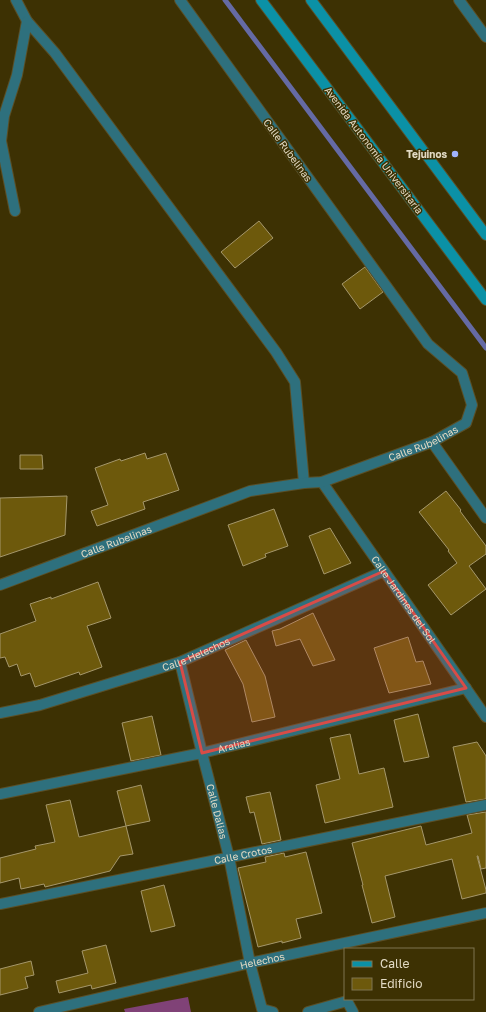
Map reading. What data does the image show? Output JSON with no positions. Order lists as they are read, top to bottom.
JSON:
{
  "streets": {
    "main road": ["Avenida Autonomía Universitaria"],
    "street": [
      "Calle Rubelinas",
      "Calle Jardines del Sol",
      "Calle Helechos",
      "Aralias",
      "Calle Dalias",
      "Calle Crotos",
      "Helechos"
    ]
  },
  "crossings": [
    ["Calle Rubelinas", "Calle Jardines del Sol"],
    ["Calle Jardines del Sol", "Calle Helechos"],
    ["Calle Jardines del Sol", "Aralias"],
    ["Calle Helechos", "Calle Dalias"],
    ["Aralias", "Calle Dalias"],
    ["Calle Dalias", "Calle Crotos"],
    ["Calle Dalias", "Helechos"]
  ],
  "places": ["Tejuinos"],
  "legend": ["Calle", "Edificio"]
}
